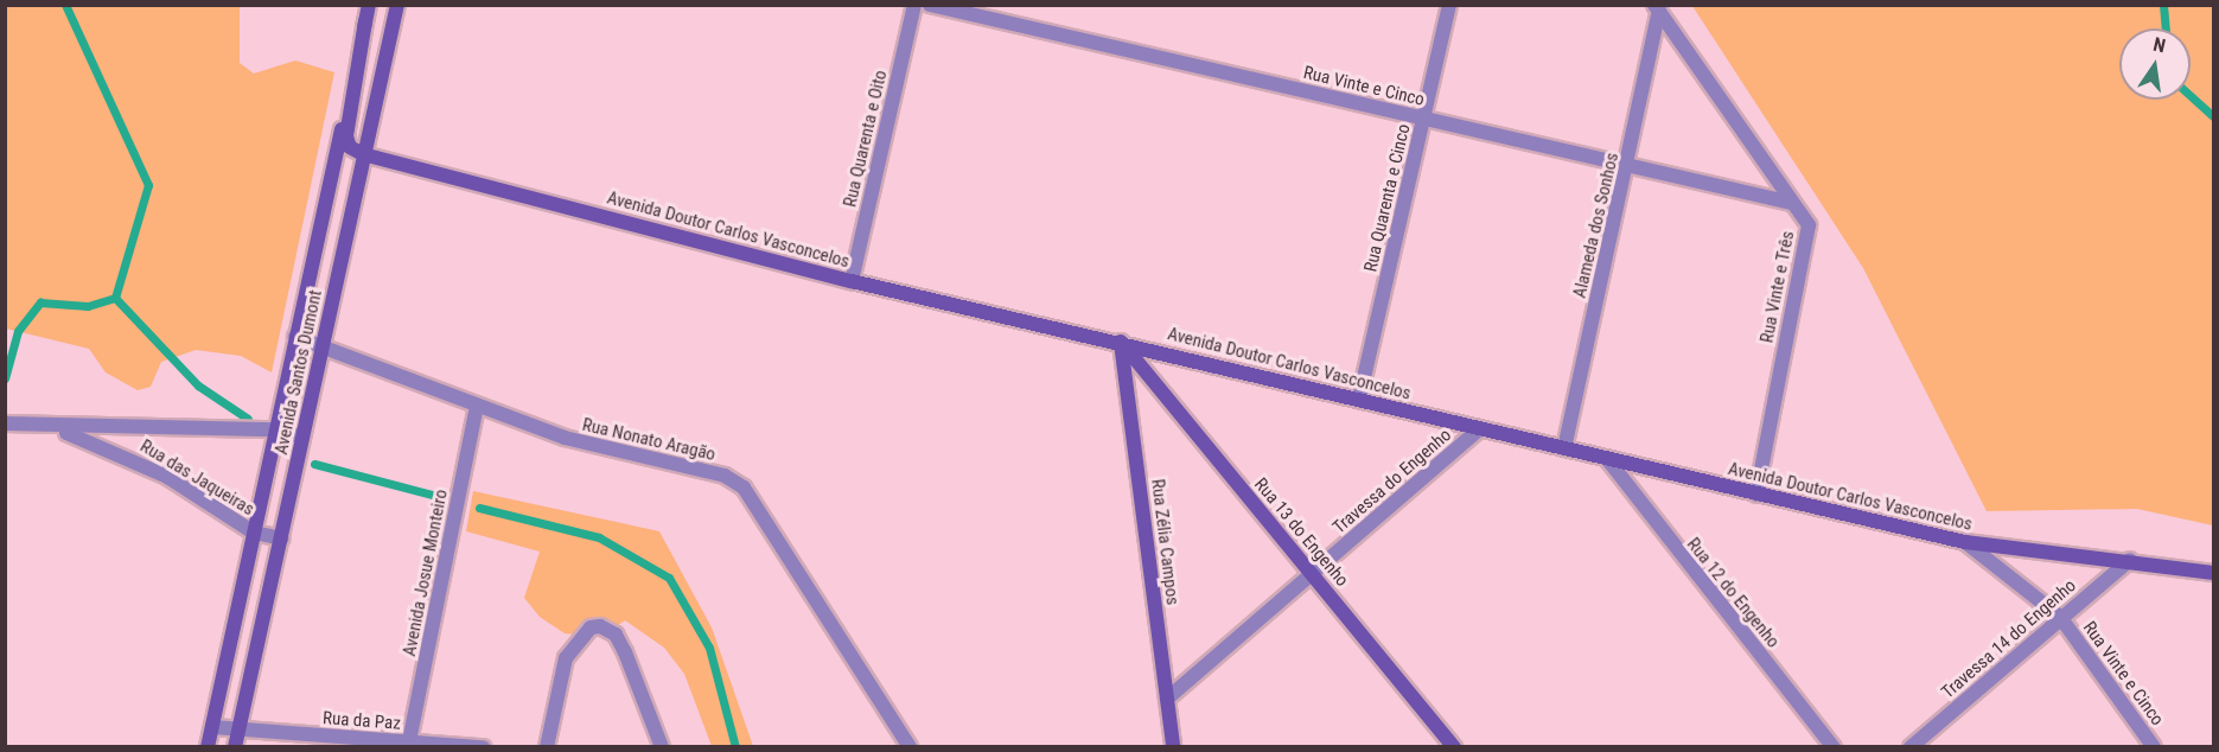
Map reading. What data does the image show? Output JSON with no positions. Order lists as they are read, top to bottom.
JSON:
{
  "streets": {
    "main road": [
      "Avenida Doutor Carlos Vasconcelos",
      "Avenida Santos Dumont",
      "Rua 13 do Engenho",
      "Rua Zélia Campos"
    ],
    "street": [
      "Rua Vinte e Cinco",
      "Rua Quarenta e Oito",
      "Rua Quarenta e Cinco",
      "Alameda dos Sonhos",
      "Rua Vinte e Três",
      "Rua Nonato Aragão",
      "Rua das Jaqueiras",
      "Travessa do Engenho",
      "Avenida Josue Monteiro",
      "Rua 12 do Engenho",
      "Travessa 14 do Engenho",
      "Rua da Paz"
    ]
  },
  "crossings": [
    ["Rua Vinte e Cinco", "Rua Quarenta e Cinco"],
    ["Rua Vinte e Cinco", "Alameda dos Sonhos"],
    ["Rua Vinte e Cinco", "Avenida Doutor Carlos Vasconcelos"],
    ["Rua Vinte e Cinco", "Rua Vinte e Três"],
    ["Rua Vinte e Cinco", "Travessa 14 do Engenho"],
    ["Rua Quarenta e Oito", "Avenida Doutor Carlos Vasconcelos"],
    ["Rua Quarenta e Cinco", "Avenida Doutor Carlos Vasconcelos"],
    ["Alameda dos Sonhos", "Avenida Doutor Carlos Vasconcelos"],
    ["Alameda dos Sonhos", "Rua Vinte e Três"],
    ["Avenida Doutor Carlos Vasconcelos", "Rua Vinte e Três"],
    ["Avenida Doutor Carlos Vasconcelos", "Avenida Santos Dumont"],
    ["Avenida Doutor Carlos Vasconcelos", "Travessa do Engenho"],
    ["Avenida Doutor Carlos Vasconcelos", "Rua 13 do Engenho"],
    ["Avenida Doutor Carlos Vasconcelos", "Rua Zélia Campos"],
    ["Avenida Doutor Carlos Vasconcelos", "Rua 12 do Engenho"],
    ["Avenida Doutor Carlos Vasconcelos", "Travessa 14 do Engenho"],
    ["Avenida Santos Dumont", "Rua Nonato Aragão"],
    ["Avenida Santos Dumont", "Rua das Jaqueiras"],
    ["Avenida Santos Dumont", "Rua da Paz"],
    ["Rua Nonato Aragão", "Avenida Josue Monteiro"],
    ["Travessa do Engenho", "Rua 13 do Engenho"],
    ["Travessa do Engenho", "Rua Zélia Campos"],
    ["Rua 13 do Engenho", "Rua Zélia Campos"],
    ["Avenida Josue Monteiro", "Rua da Paz"]
  ],
  "north": "top"
}
